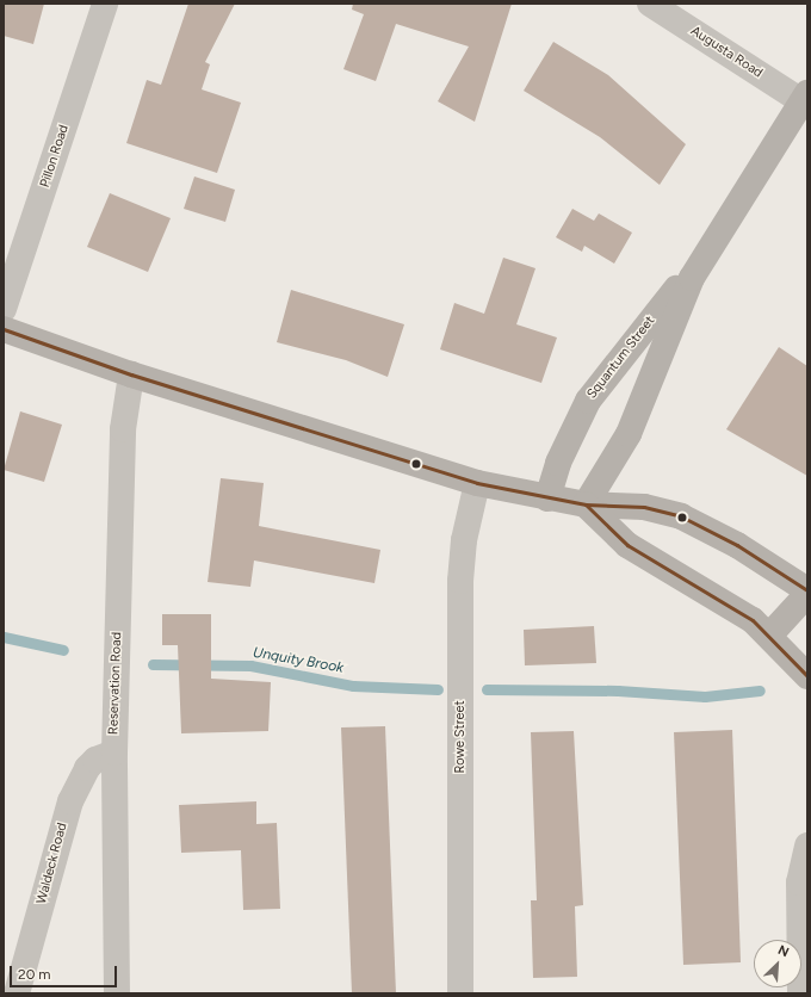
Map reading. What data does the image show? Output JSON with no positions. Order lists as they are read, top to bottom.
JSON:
{
  "streets": {
    "main road": ["Squantum Street"],
    "street": [
      "Augusta Road",
      "Pillon Road",
      "Reservation Road",
      "Rowe Street",
      "Waldeck Road"
    ]
  },
  "crossings": [
    ["Augusta Road", "Squantum Street"],
    ["Reservation Road", "Waldeck Road"]
  ],
  "water": ["Unquity Brook"],
  "scale_bar": "20 m",
  "north": "top right"
}
